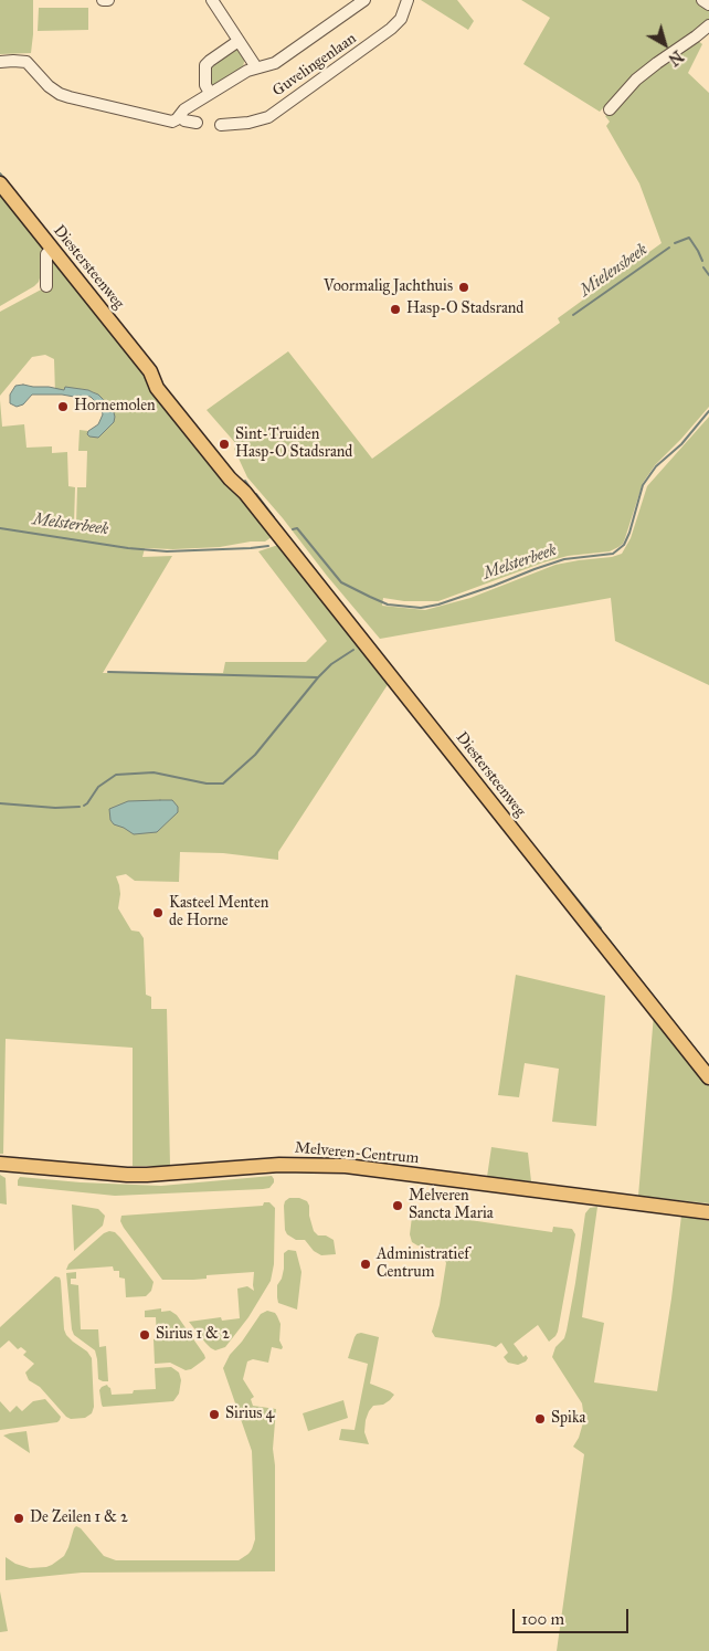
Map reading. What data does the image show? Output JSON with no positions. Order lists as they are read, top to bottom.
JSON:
{
  "streets": {
    "main road": ["Diestersteenweg", "Melveren-Centrum"],
    "street": ["Guvelingenlaan"]
  },
  "water": ["Mielensbeek", "Melsterbeek"],
  "places": [
    "Voormalig Jachthuis",
    "Hasp-O Stadsrand",
    "Hornemolen",
    "Sint-Truiden Hasp-O Stadsrand",
    "Kasteel Menten de Horne",
    "Melveren Sancta Maria",
    "Administratief Centrum",
    "Sirius 1 & 2",
    "Sirius 4",
    "Spika",
    "De Zeilen 1 & 2"
  ],
  "scale_bar": "100 m",
  "north": "bottom right"
}
